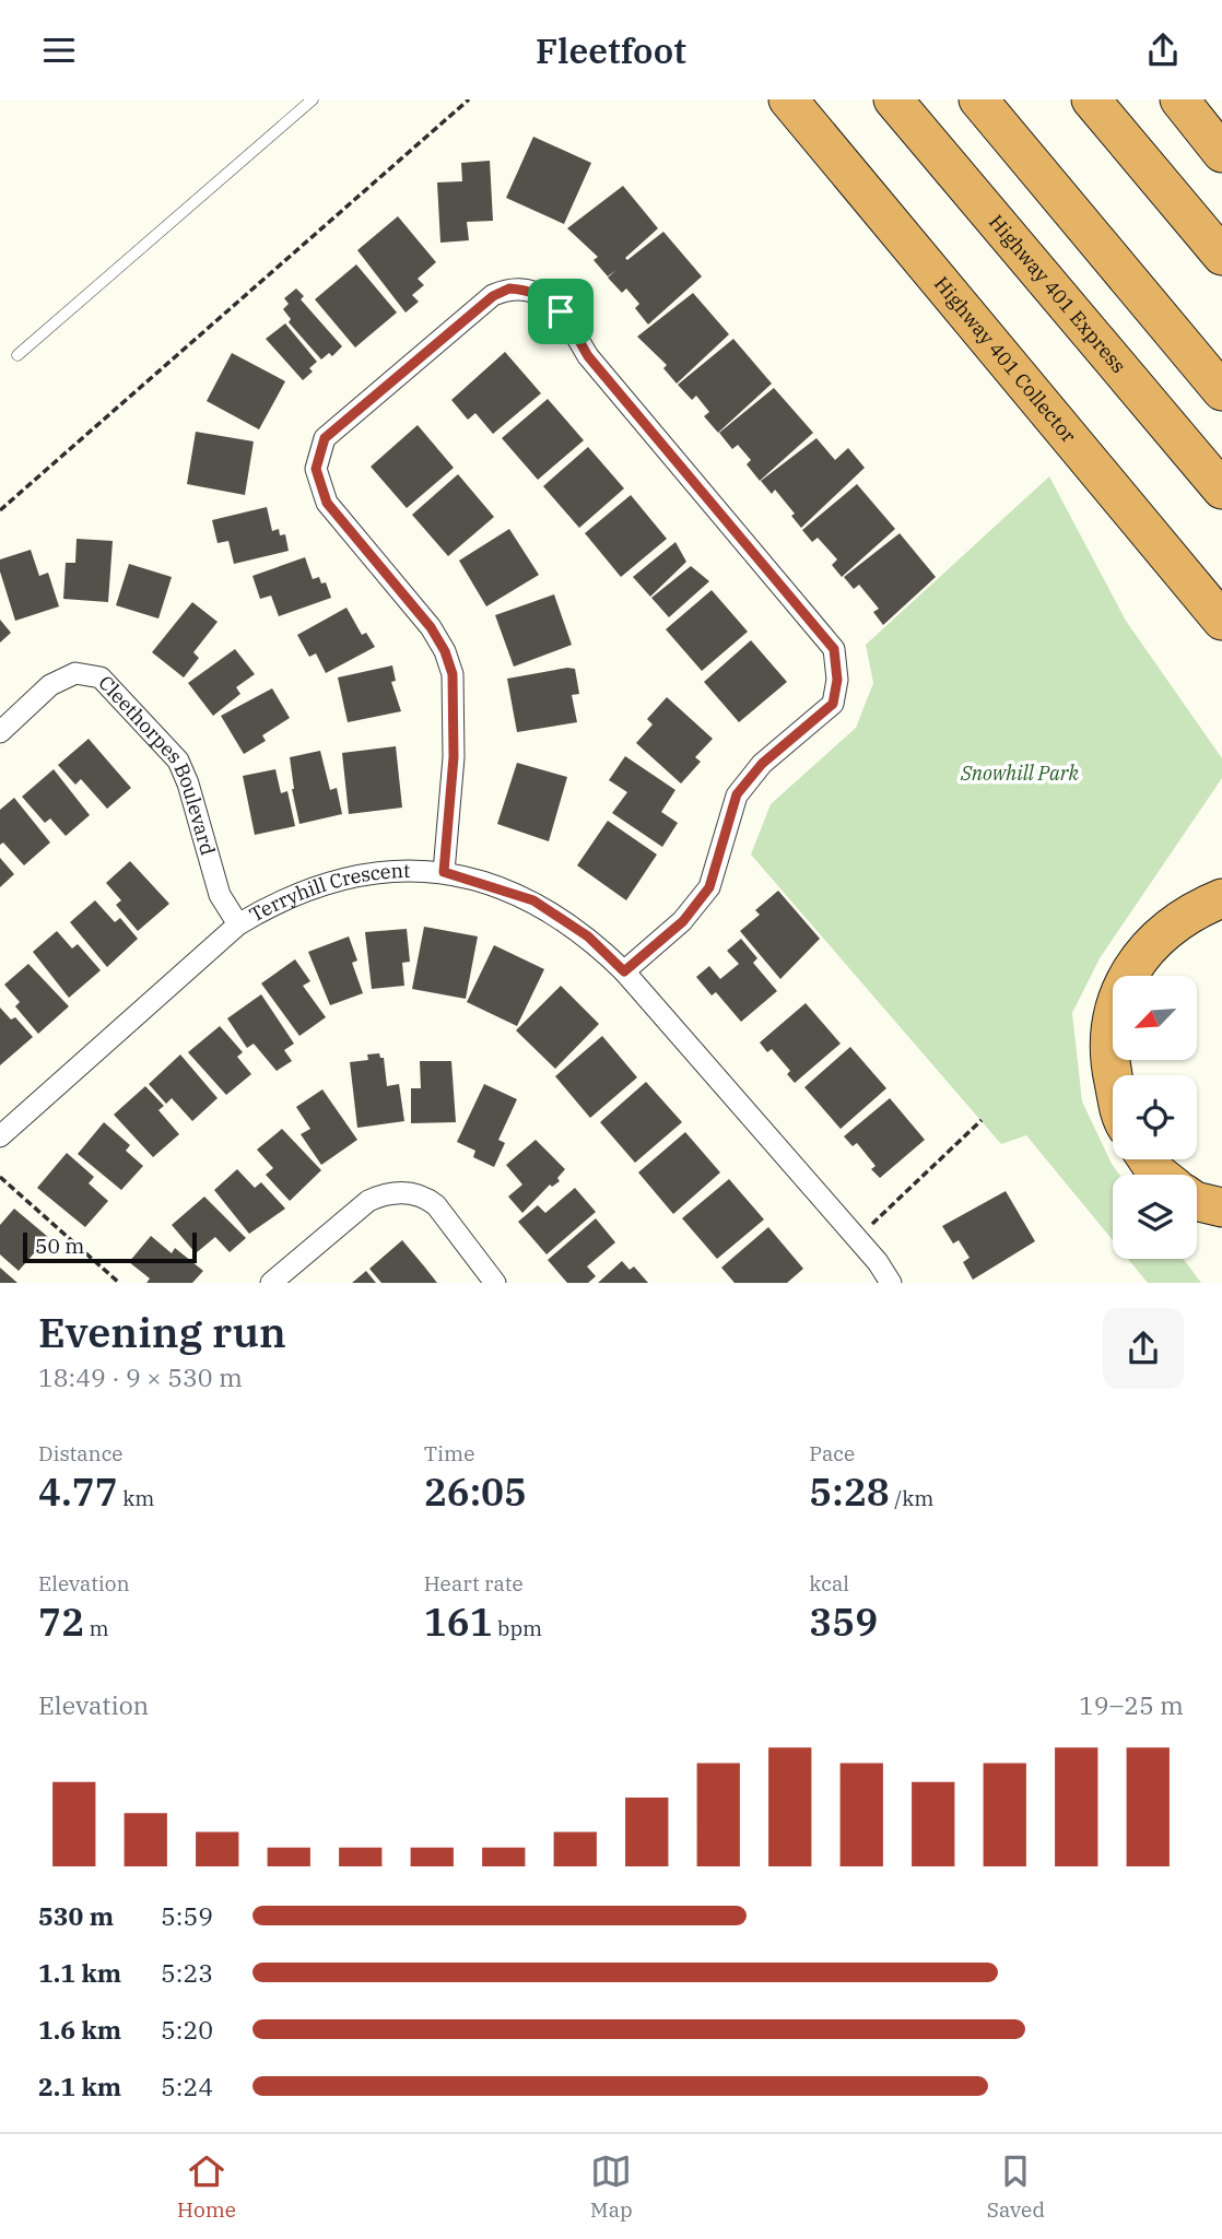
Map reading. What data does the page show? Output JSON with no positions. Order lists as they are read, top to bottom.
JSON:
{
  "streets": {
    "highway": ["Highway 401 Express", "Highway 401 Collector"],
    "street": ["Cleethorpes Boulevard", "Terryhill Crescent"]
  },
  "crossings": [
    ["Cleethorpes Boulevard", "Terryhill Crescent"]
  ],
  "parks": ["Snowhill Park"],
  "scale_bar": "50 m",
  "north": "bottom left",
  "page": {
    "header": "Fleetfoot",
    "scale": "50 m",
    "heading": ["Evening run", "18:49 · 9 × 530 m"],
    "stats": [
      ["Distance", "4.77 km"],
      ["Time", "26:05"],
      ["Pace", "5:28 /km"],
      ["Elevation", "72 m"],
      ["Heart rate", "161 bpm"],
      ["kcal", "359"]
    ],
    "chart": ["Elevation", "19–25 m"],
    "list": [
      {
        "name": "530 m",
        "note": "5:59"
      },
      {
        "name": "1.1 km",
        "note": "5:23"
      },
      {
        "name": "1.6 km",
        "note": "5:20"
      },
      {
        "name": "2.1 km",
        "note": "5:24"
      }
    ],
    "tabs": ["Home", "Map", "Saved"]
  }
}
